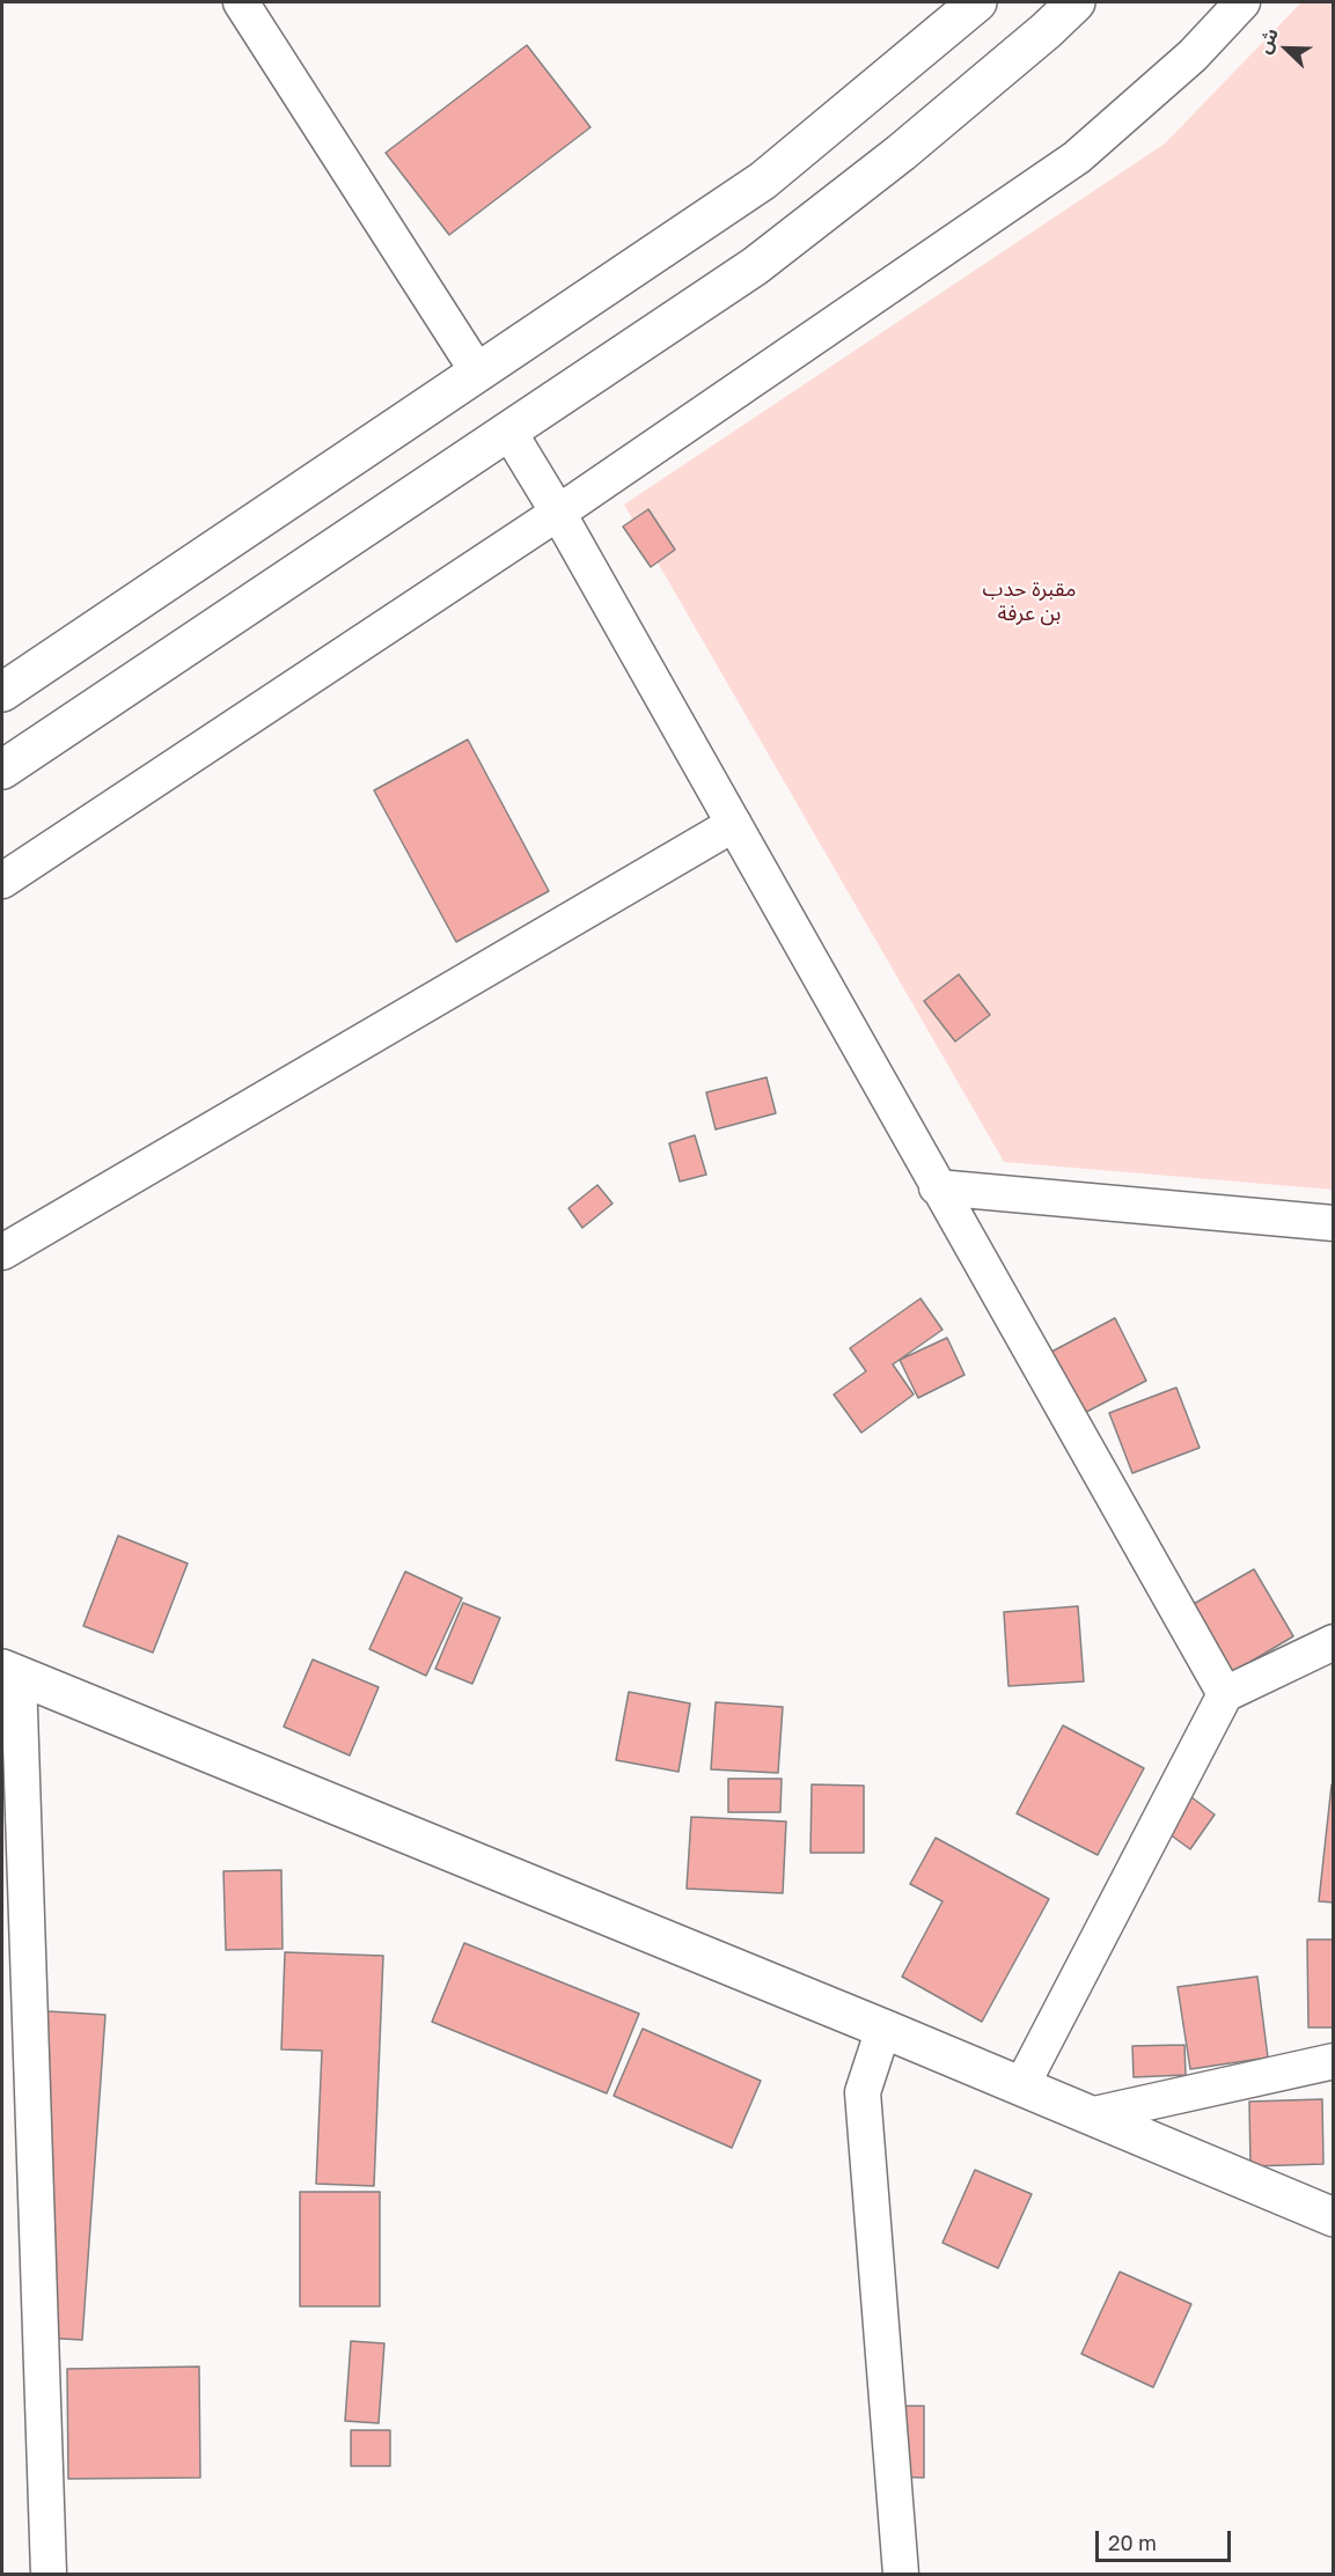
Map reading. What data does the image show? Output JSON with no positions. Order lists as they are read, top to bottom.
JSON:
{
  "parks": ["مقبرة حدب بن عرفة"],
  "scale_bar": "20 m",
  "north": "top left"
}
